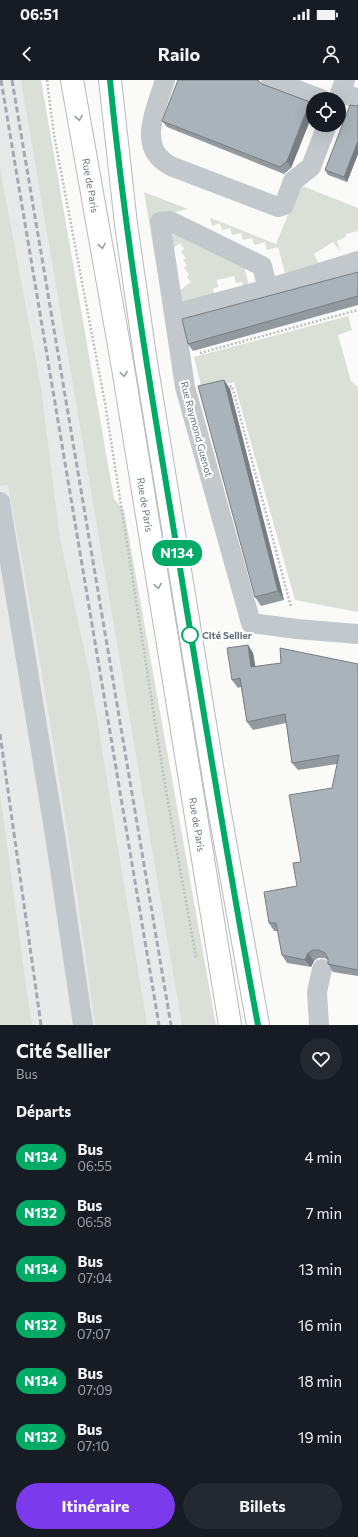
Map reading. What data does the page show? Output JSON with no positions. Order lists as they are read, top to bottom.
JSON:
{
  "streets": {
    "main road": ["Rue de Paris"],
    "street": ["Rue Raymond Guenot"]
  },
  "places": ["Cité Sellier"],
  "lines": ["bus line N134"],
  "page": {
    "status": "06:51",
    "header": "Railo",
    "on_map": "N134",
    "heading": [
      ["Cité Sellier", "Bus"],
      "Départs"
    ],
    "list": [
      {
        "mark": "N134",
        "name": "Bus",
        "note": "06:55",
        "value": "4 min"
      },
      {
        "mark": "N132",
        "name": "Bus",
        "note": "06:58",
        "value": "7 min"
      },
      {
        "mark": "N134",
        "name": "Bus",
        "note": "07:04",
        "value": "13 min"
      },
      {
        "mark": "N132",
        "name": "Bus",
        "note": "07:07",
        "value": "16 min"
      },
      {
        "mark": "N134",
        "name": "Bus",
        "note": "07:09",
        "value": "18 min"
      },
      {
        "mark": "N132",
        "name": "Bus",
        "note": "07:10",
        "value": "19 min"
      }
    ],
    "buttons": ["Itinéraire", "Billets"]
  }
}
